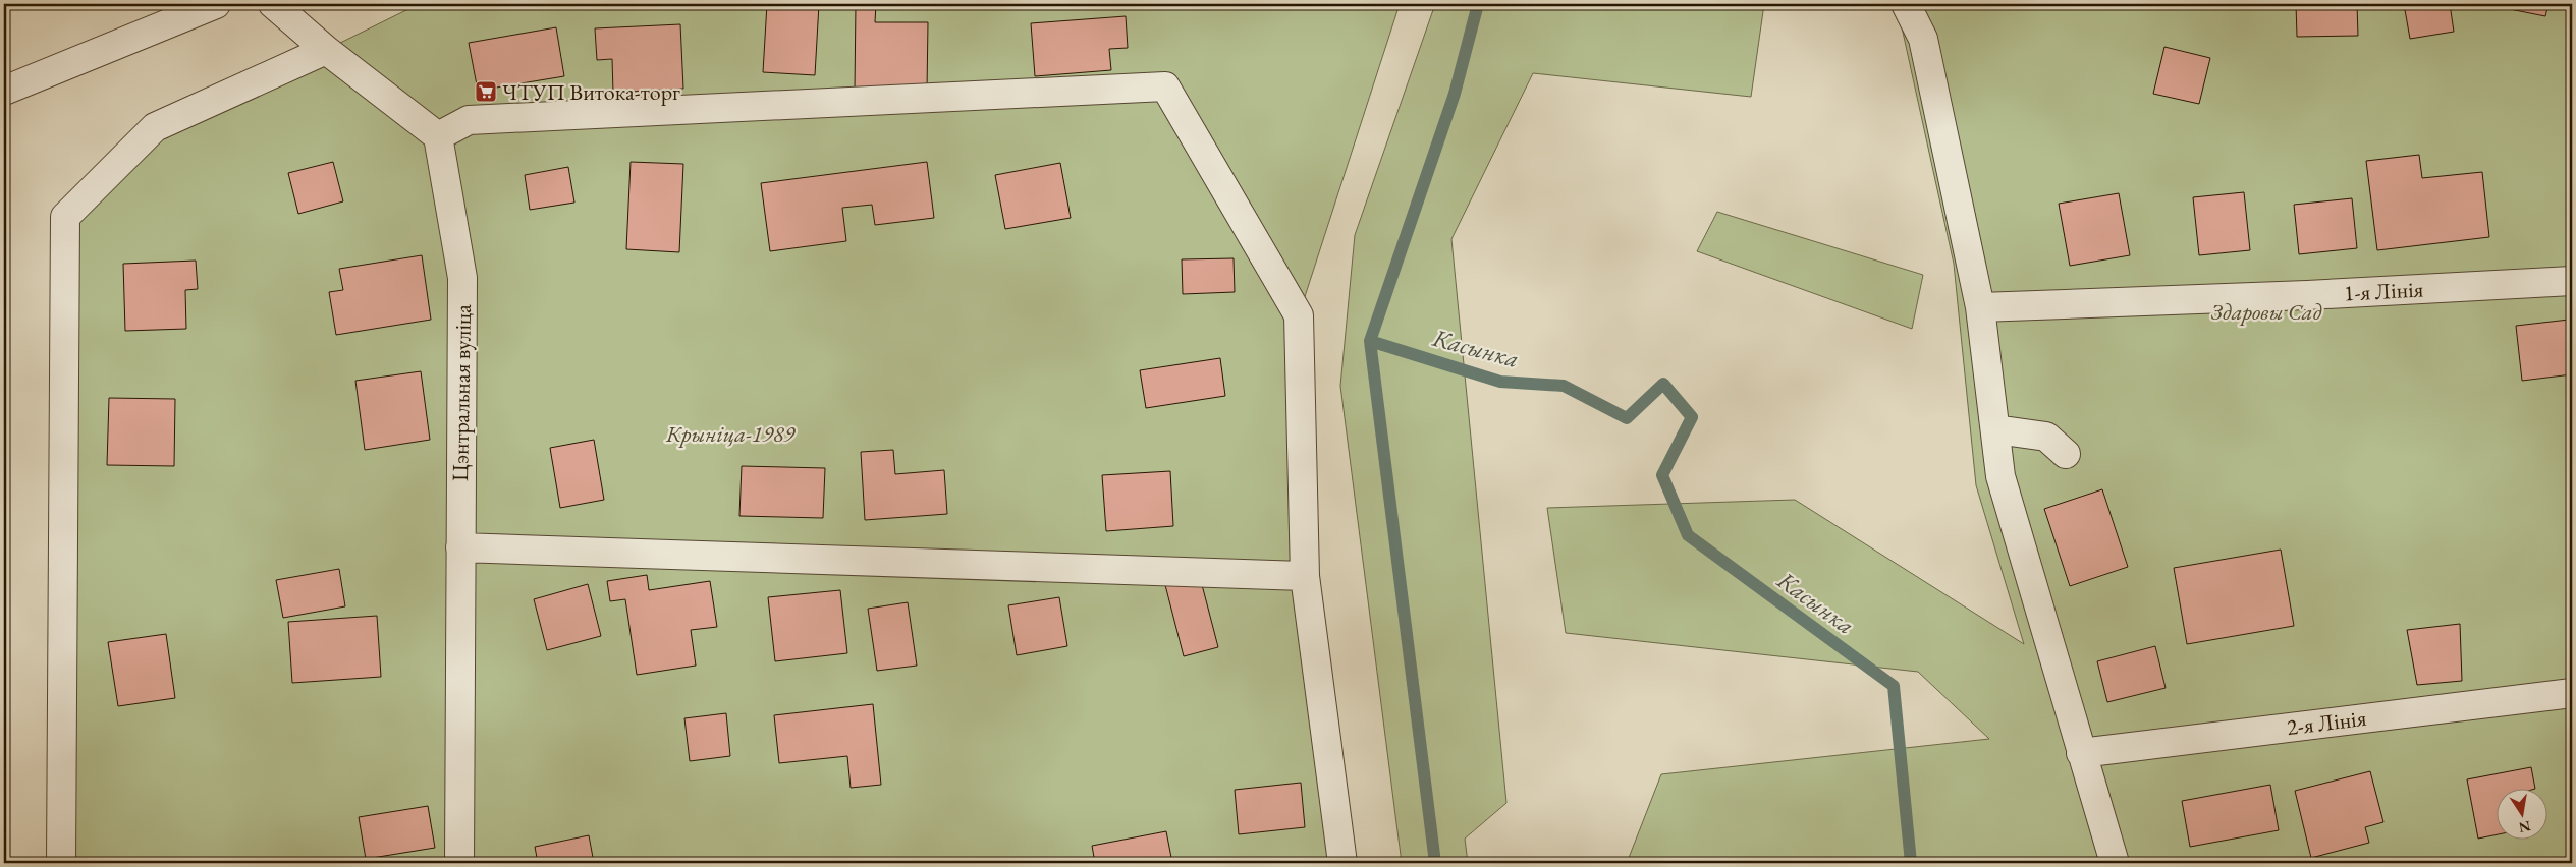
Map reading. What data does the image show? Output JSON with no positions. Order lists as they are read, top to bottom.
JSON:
{
  "streets": {
    "street": ["1-я Лінія", "Цэнтральная вуліца", "2-я Лінія"]
  },
  "water": ["Касынка"],
  "parks": ["Здаровы Сад", "Крыніца-1989"],
  "places": {
    "supermarket": ["ЧТУП Витока-торг"]
  },
  "north": "bottom"
}
